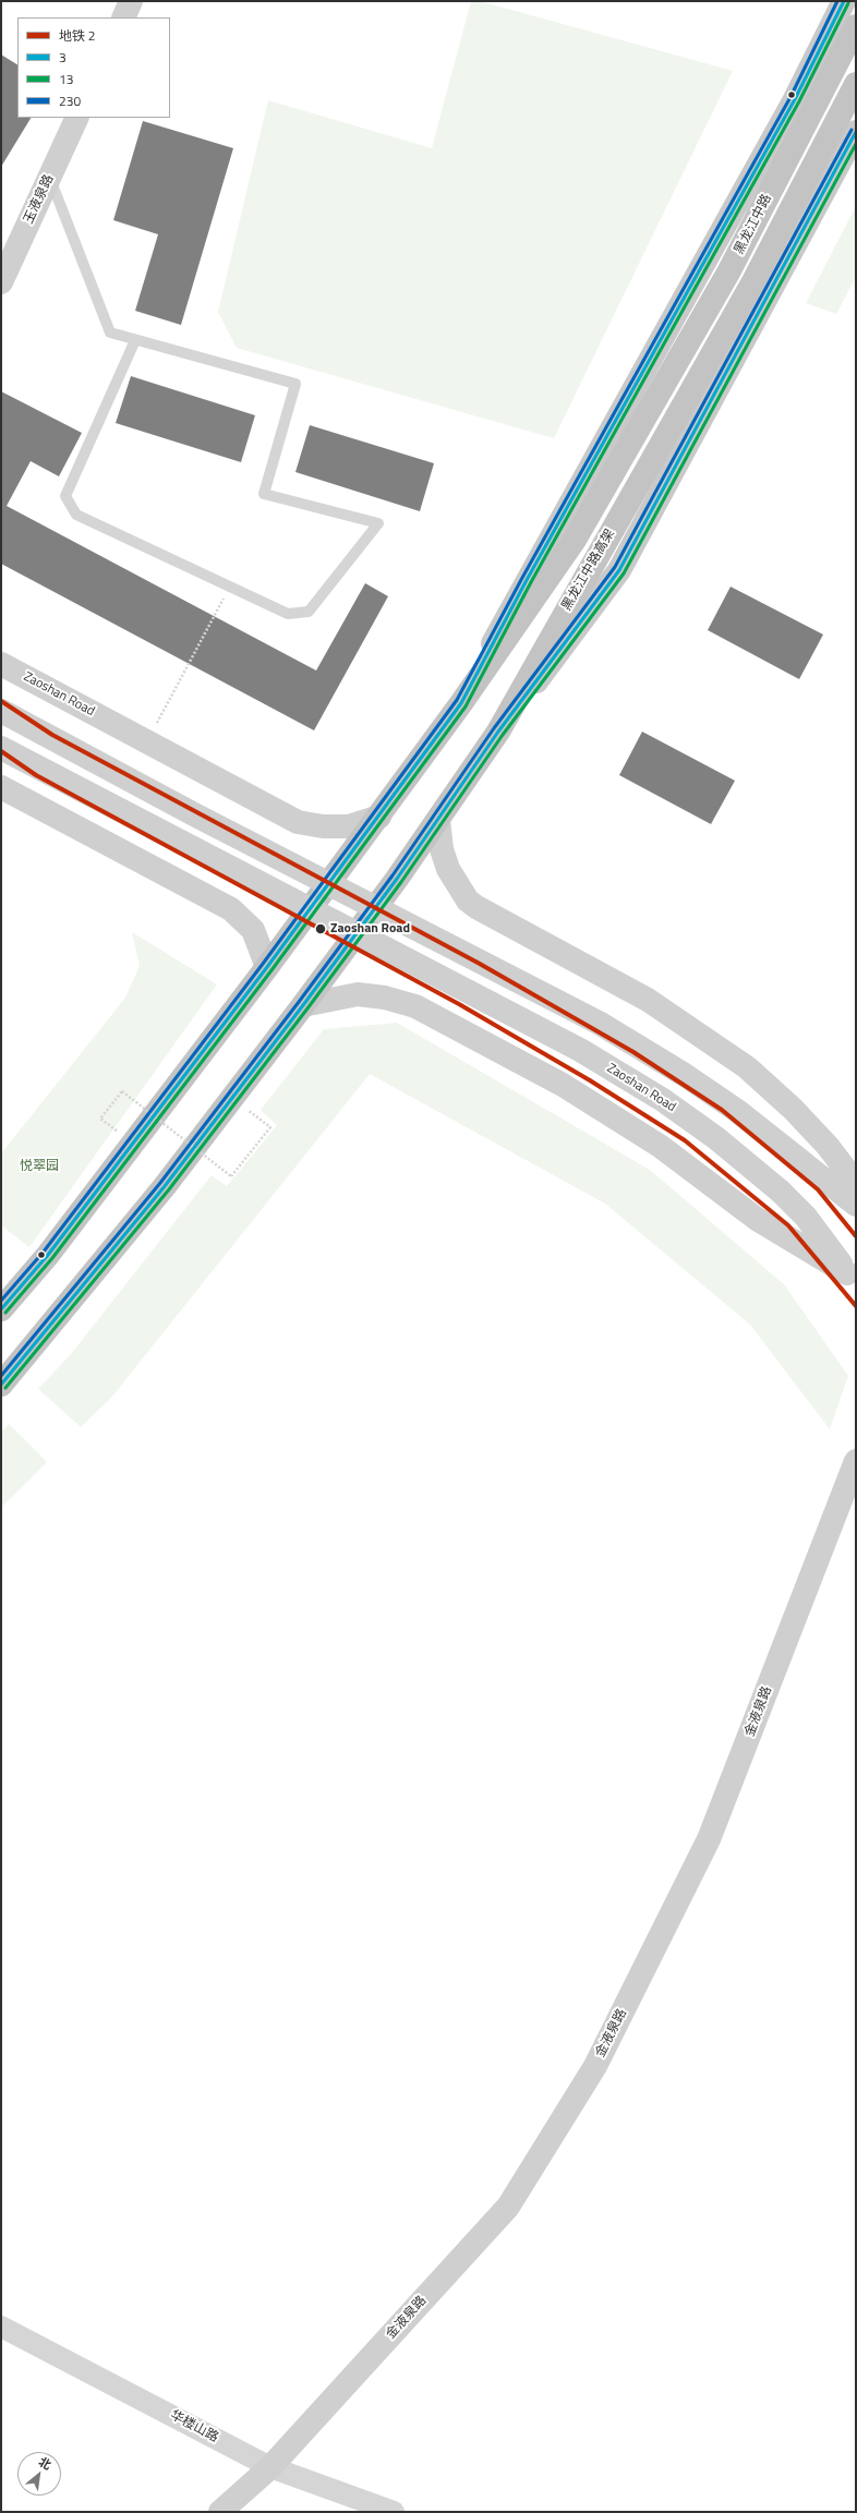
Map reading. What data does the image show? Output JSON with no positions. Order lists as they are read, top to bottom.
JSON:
{
  "streets": {
    "highway": ["黑龙江中路", "黑龙江中路高架"],
    "street": [
      "玉液泉路",
      "Zaoshan Road",
      "金液泉路",
      "华楼山路"
    ]
  },
  "crossings": [
    ["黑龙江中路", "黑龙江中路高架"],
    ["黑龙江中路高架", "Zaoshan Road"],
    ["金液泉路", "华楼山路"]
  ],
  "parks": ["悦翠园"],
  "places": ["Zaoshan Road"],
  "lines": [
    "transit line 3",
    "transit line 230",
    "transit line 13",
    "metro line 2"
  ],
  "legend": [
    "地铁 2",
    "3",
    "13",
    "230"
  ],
  "north": "top right"
}
